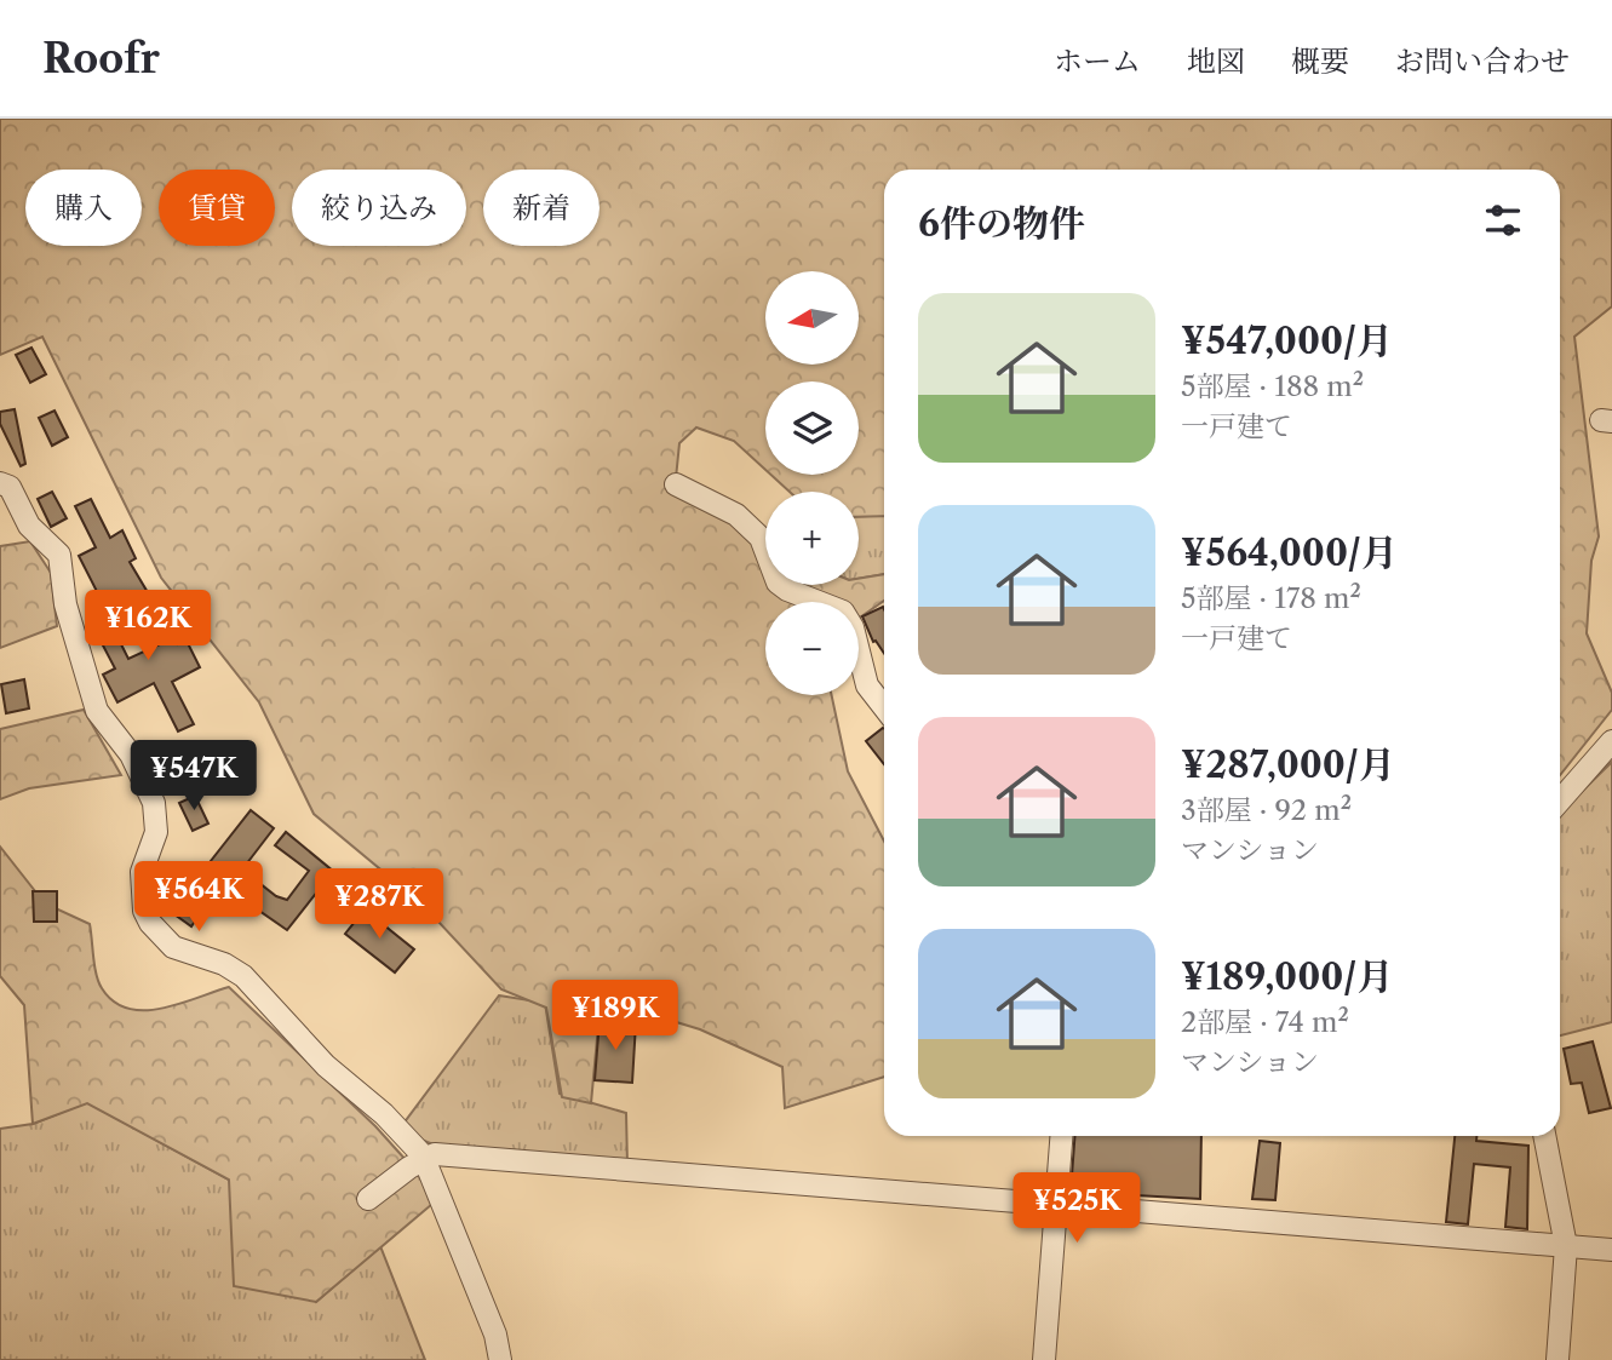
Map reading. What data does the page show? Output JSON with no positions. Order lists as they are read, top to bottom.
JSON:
{
  "north": "left",
  "page": {
    "header": "Roofr",
    "nav": [
      "ホーム",
      "地図",
      "概要",
      "お問い合わせ"
    ],
    "chip": [
      "購入",
      "賃貸",
      "絞り込み",
      "新着"
    ],
    "heading": "6件の物件",
    "map_buttons": ["+", "−"],
    "list": [
      {
        "name": "¥547,000/月",
        "note": "5部屋 · 188 m² · 一戸建て"
      },
      {
        "name": "¥564,000/月",
        "note": "5部屋 · 178 m² · 一戸建て"
      },
      {
        "name": "¥287,000/月",
        "note": "3部屋 · 92 m² · マンション"
      },
      {
        "name": "¥189,000/月",
        "note": "2部屋 · 74 m² · マンション"
      }
    ],
    "price": [
      "¥162K",
      "¥547K",
      "¥564K",
      "¥287K",
      "¥189K",
      "¥525K"
    ]
  }
}
